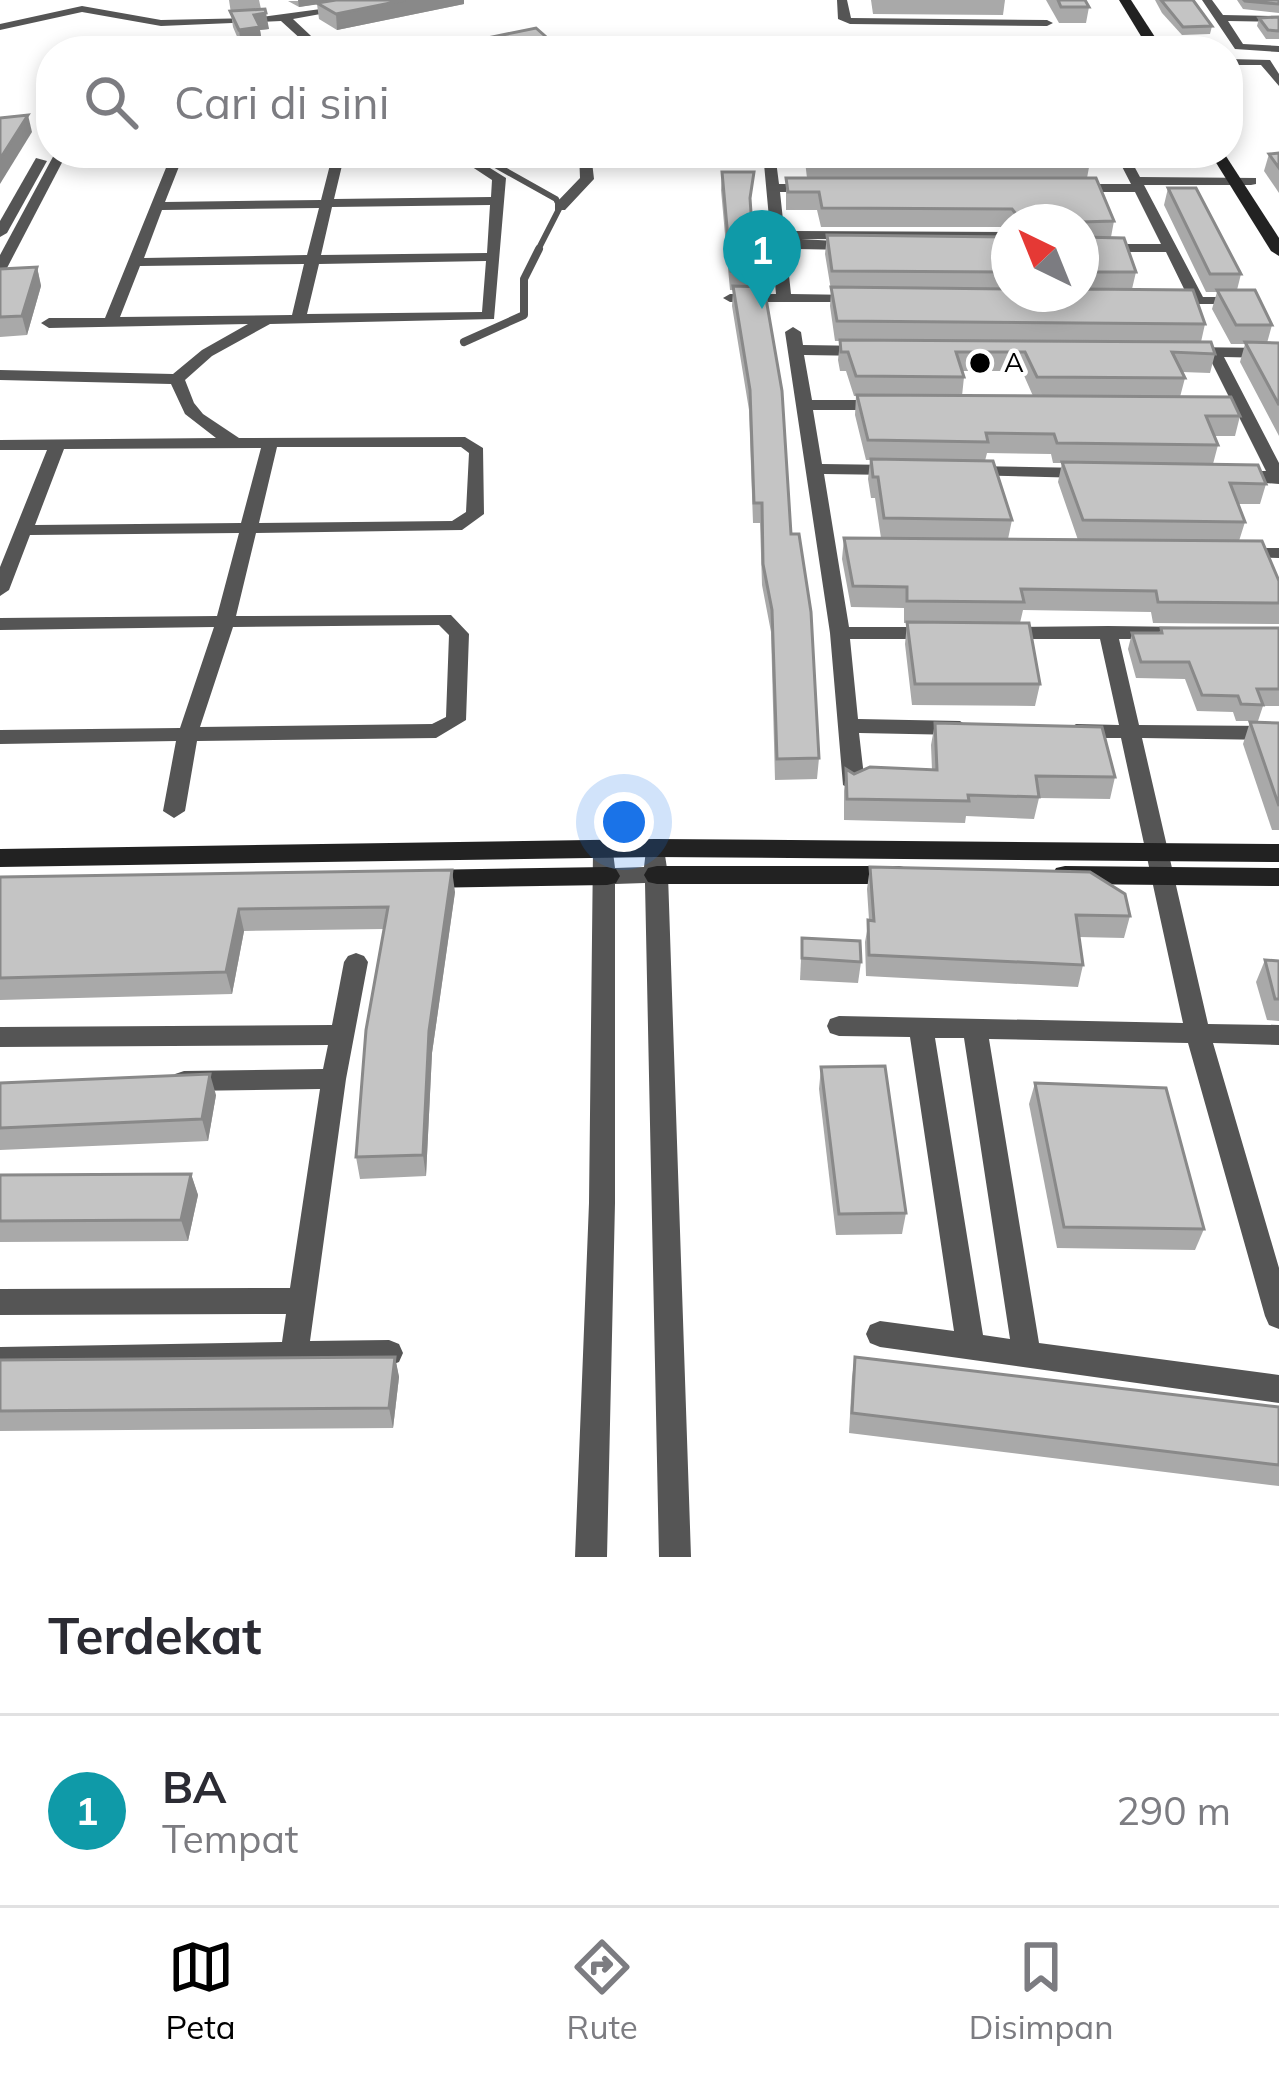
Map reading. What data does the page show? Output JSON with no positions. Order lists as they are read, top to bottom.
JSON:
{
  "places": ["A"],
  "north": "top left",
  "page": {
    "search": "Cari di sini",
    "pins": "1",
    "heading": "Terdekat",
    "list": [
      {
        "mark": "1",
        "name": "BA",
        "note": "Tempat",
        "value": "290 m"
      }
    ],
    "nav": ["Peta", "Rute", "Disimpan"]
  }
}
